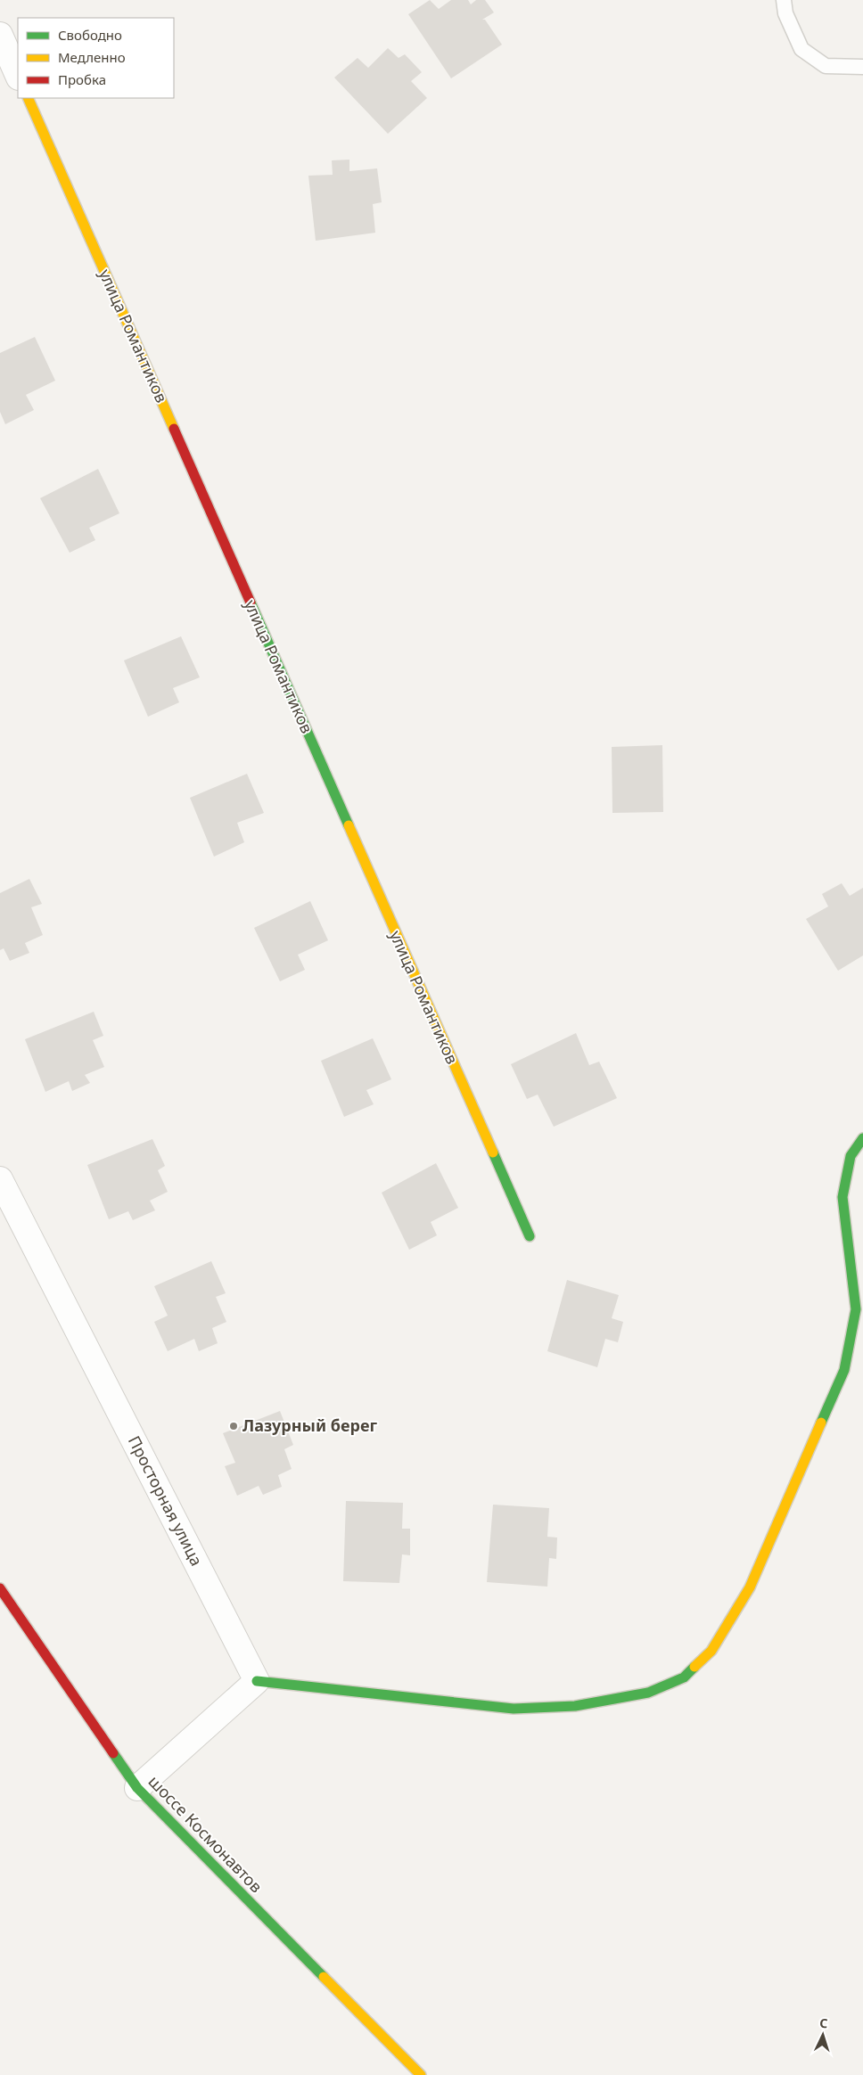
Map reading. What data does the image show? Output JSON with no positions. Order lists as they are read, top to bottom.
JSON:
{
  "streets": {
    "street": ["улица Романтиков", "Просторная улица", "шоссе Космонавтов"]
  },
  "places": ["Лазурный берег"],
  "legend": ["Свободно", "Медленно", "Пробка"],
  "north": "top"
}
